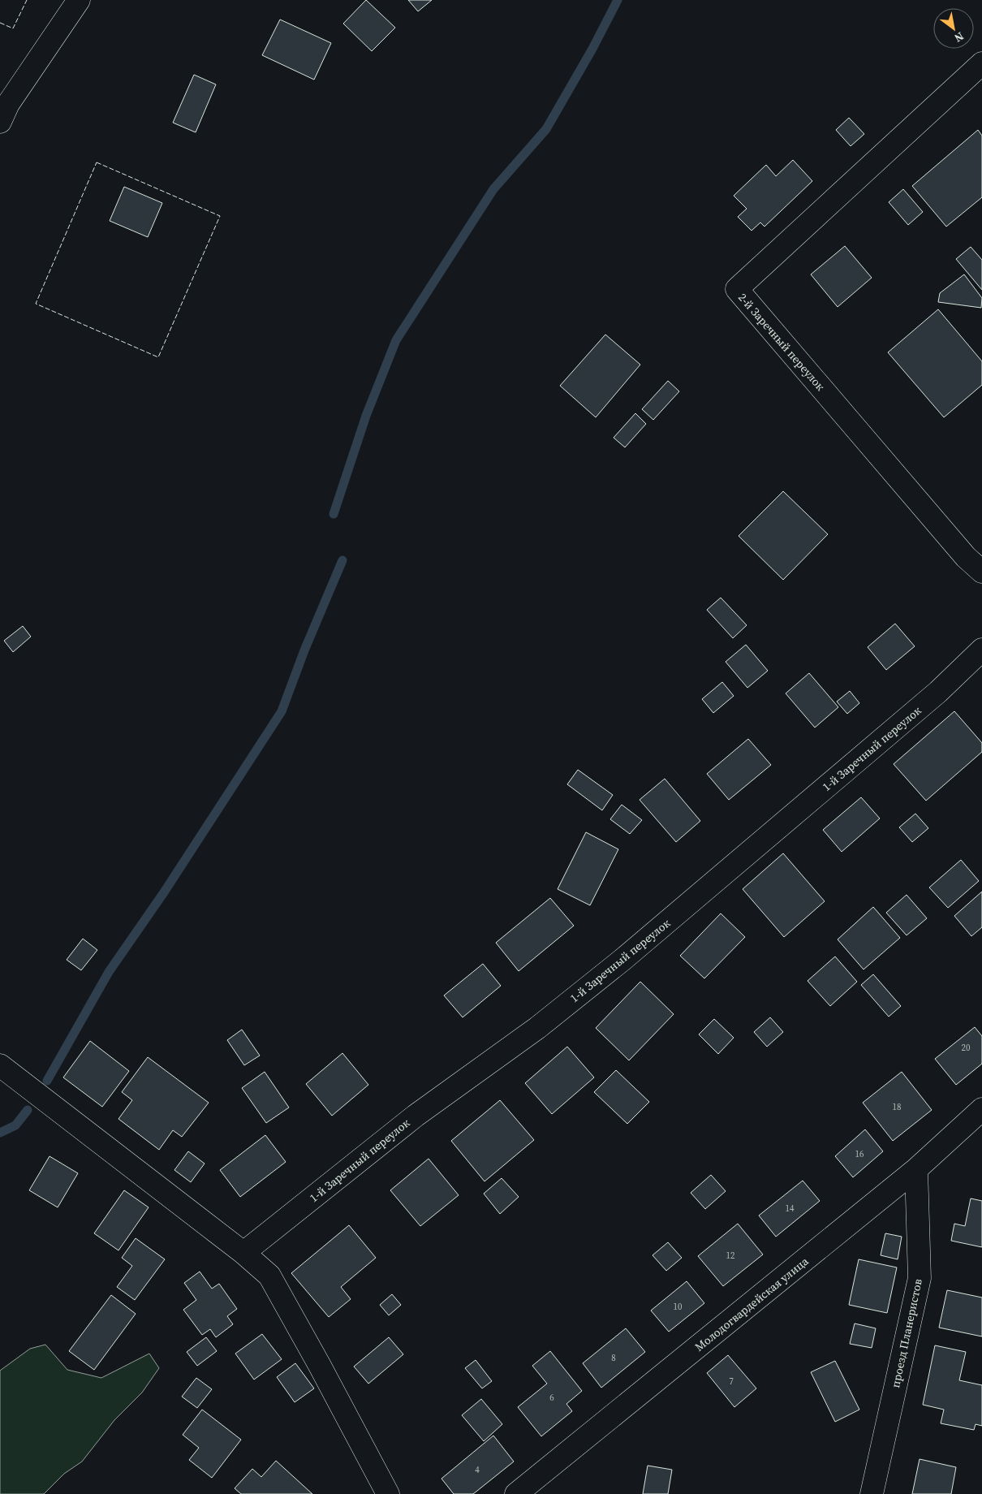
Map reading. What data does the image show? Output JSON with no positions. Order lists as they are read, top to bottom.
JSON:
{
  "streets": {
    "street": [
      "2-й Заречный переулок",
      "1-й Заречный переулок",
      "Молодогвардейская улица",
      "проезд Планеристов"
    ]
  },
  "crossings": [
    ["Молодогвардейская улица", "проезд Планеристов"]
  ],
  "house_numbers": [
    "20",
    "18",
    "16",
    "14",
    "12",
    "10",
    "8",
    "7",
    "6",
    "4"
  ],
  "north": "bottom right"
}
